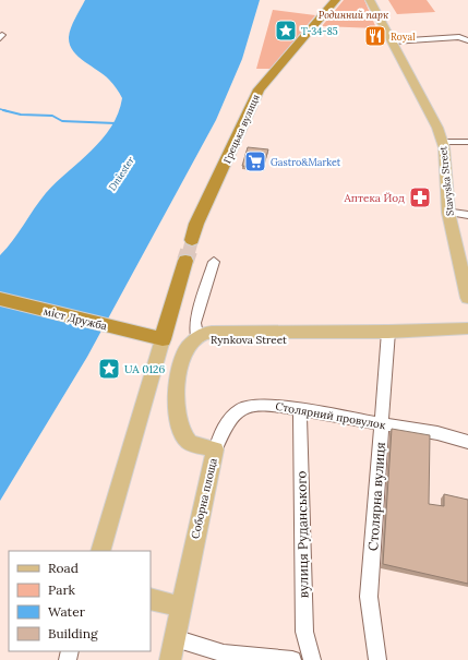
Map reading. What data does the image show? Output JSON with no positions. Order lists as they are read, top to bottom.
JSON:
{
  "streets": {
    "highway": ["Грецька вулиця", "міст Дружба"],
    "main road": ["Stavyska Street", "Rynkova Street", "Соборна площа"],
    "street": ["Столярний провулок", "Столярна вулиця", "вулиця Руданського"]
  },
  "crossings": [
    ["Rynkova Street", "Столярна вулиця"],
    ["Rynkova Street", "Соборна площа"],
    ["Столярний провулок", "Столярна вулиця"],
    ["Столярний провулок", "Соборна площа"],
    ["Столярний провулок", "вулиця Руданського"]
  ],
  "water": ["Dniester"],
  "parks": ["Родинний парк"],
  "places": {
    "place": ["Т-34-85", "UA 0126"],
    "restaurant": ["Royal"],
    "supermarket": ["Gastro&Market"],
    "pharmacy": ["Аптека Йод"]
  },
  "legend": [
    "Road",
    "Park",
    "Water",
    "Building"
  ]
}
